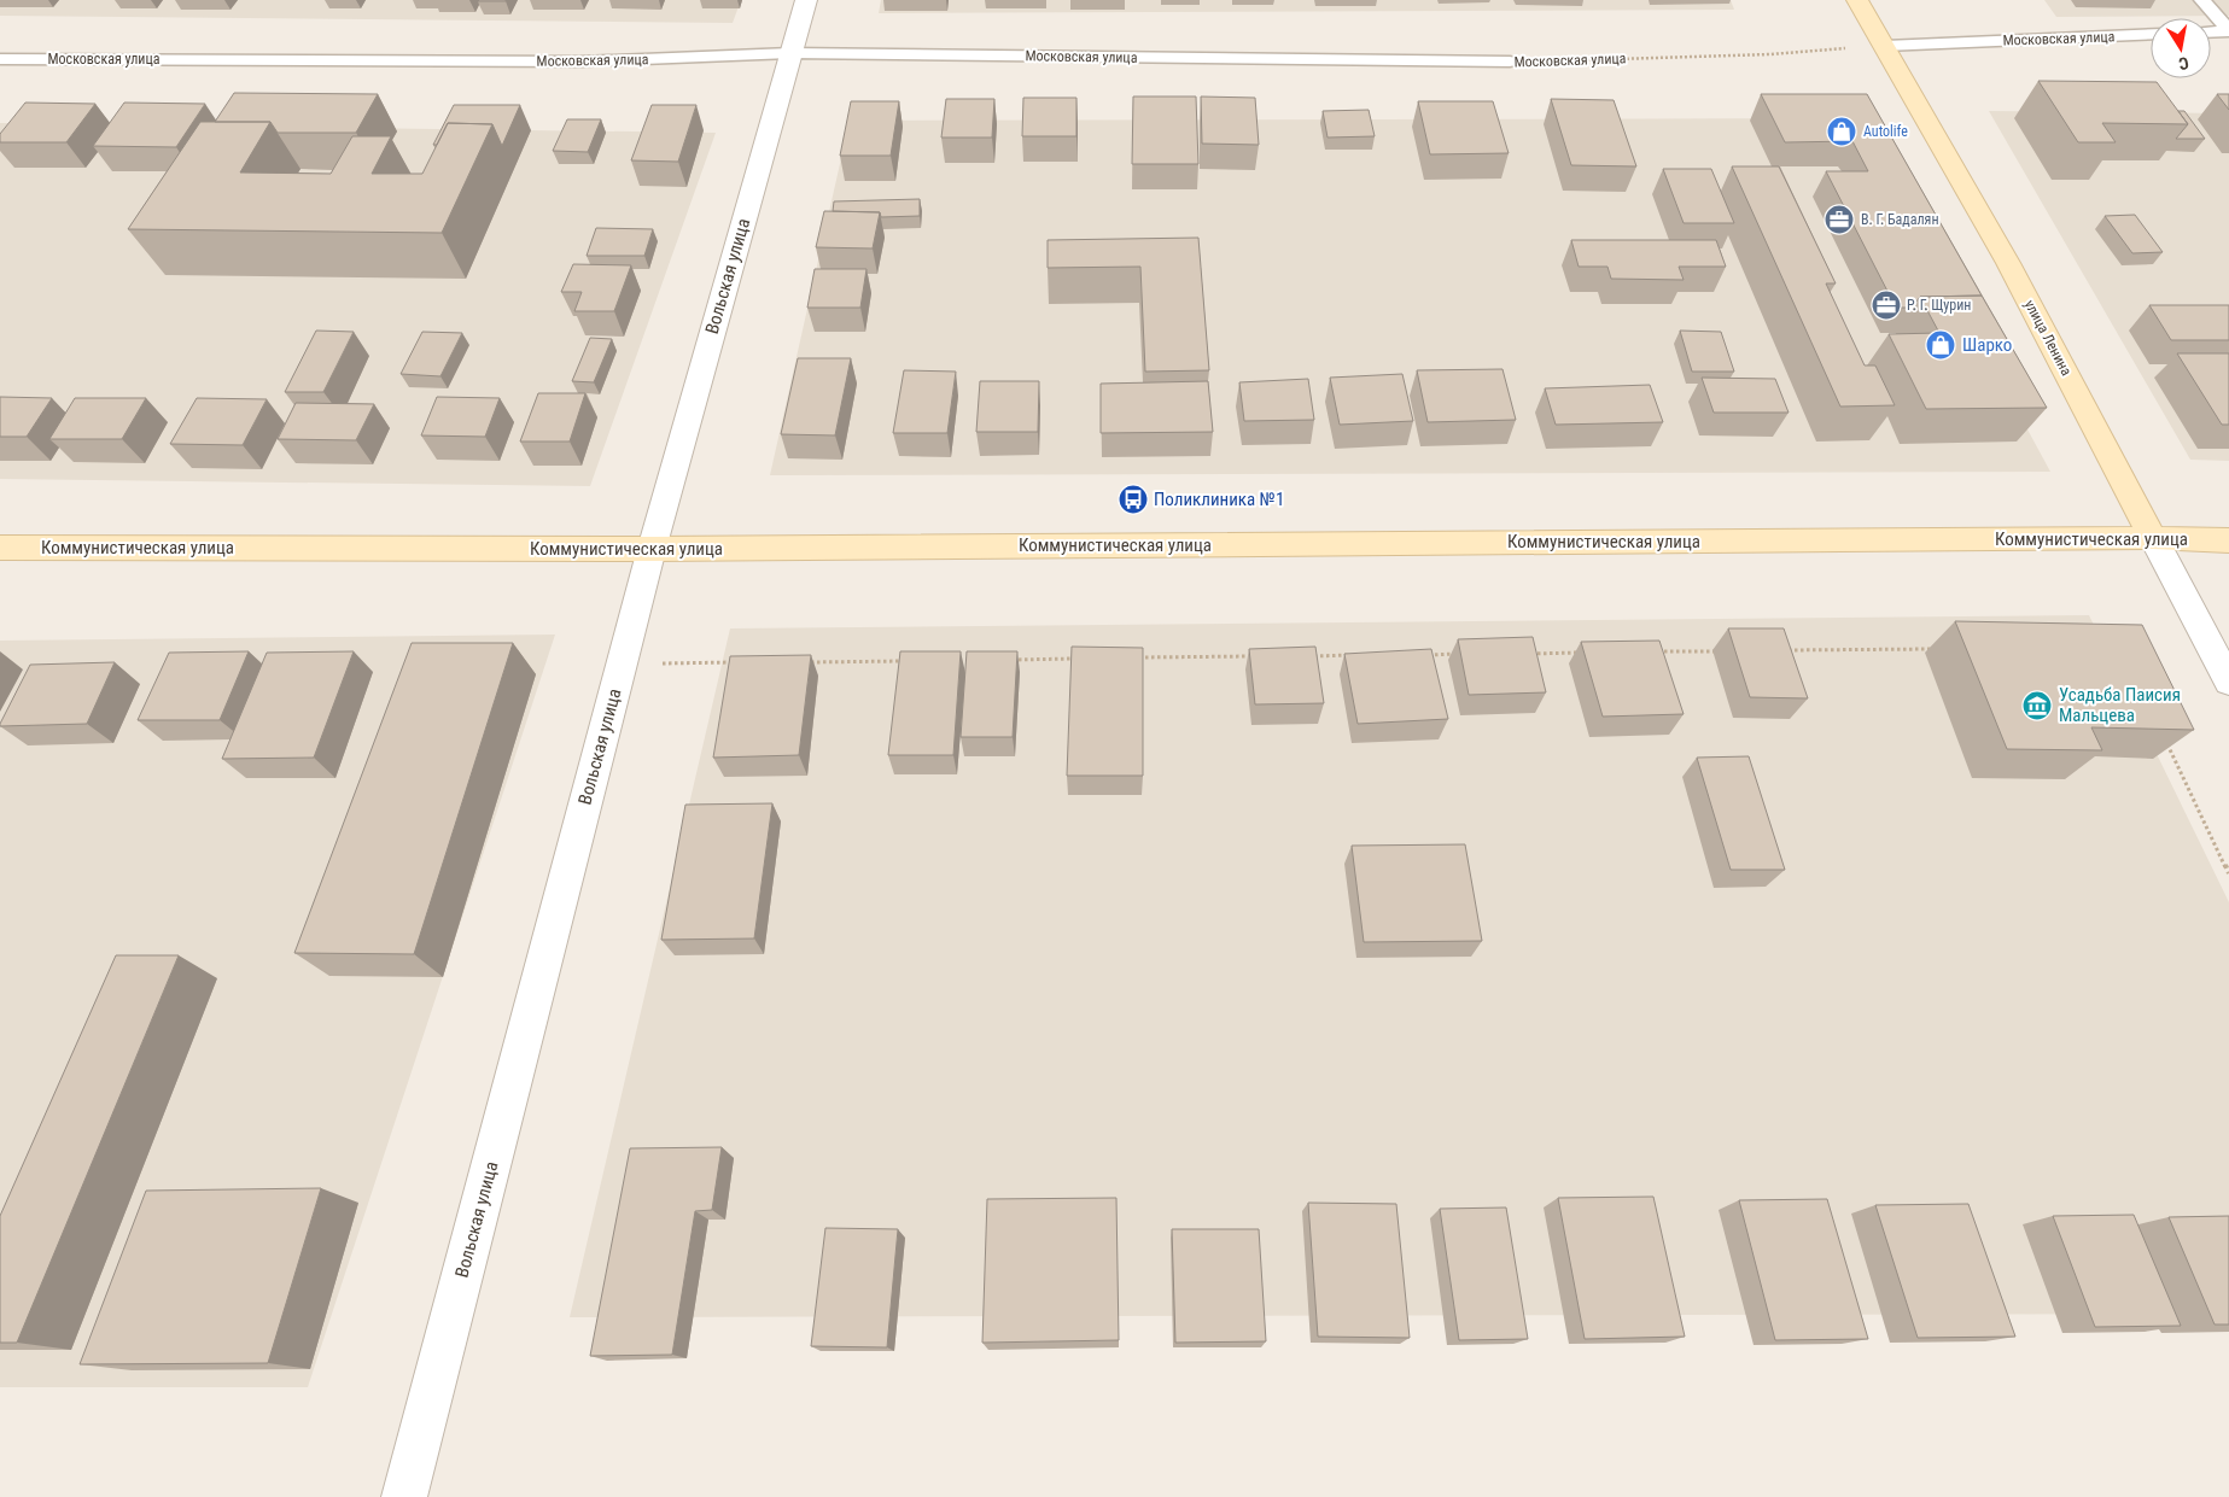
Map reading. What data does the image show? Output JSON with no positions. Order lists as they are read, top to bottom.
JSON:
{
  "streets": {
    "main road": ["улица Ленина", "Коммунистическая улица"],
    "street": ["Вольская улица"],
    "lane": ["Московская улица"]
  },
  "crossings": [
    ["Московская улица", "Вольская улица"],
    ["Московская улица", "улица Ленина"],
    ["Вольская улица", "Коммунистическая улица"],
    ["улица Ленина", "Коммунистическая улица"]
  ],
  "places": {
    "shop": ["Autolife", "Шарко"],
    "office": ["В. Г. Бадалян", "Р. Г. Щурин"],
    "bus stop": ["Поликлиника №1"],
    "museum": ["Усадьба Паисия Мальцева"]
  },
  "north": "bottom"
}
